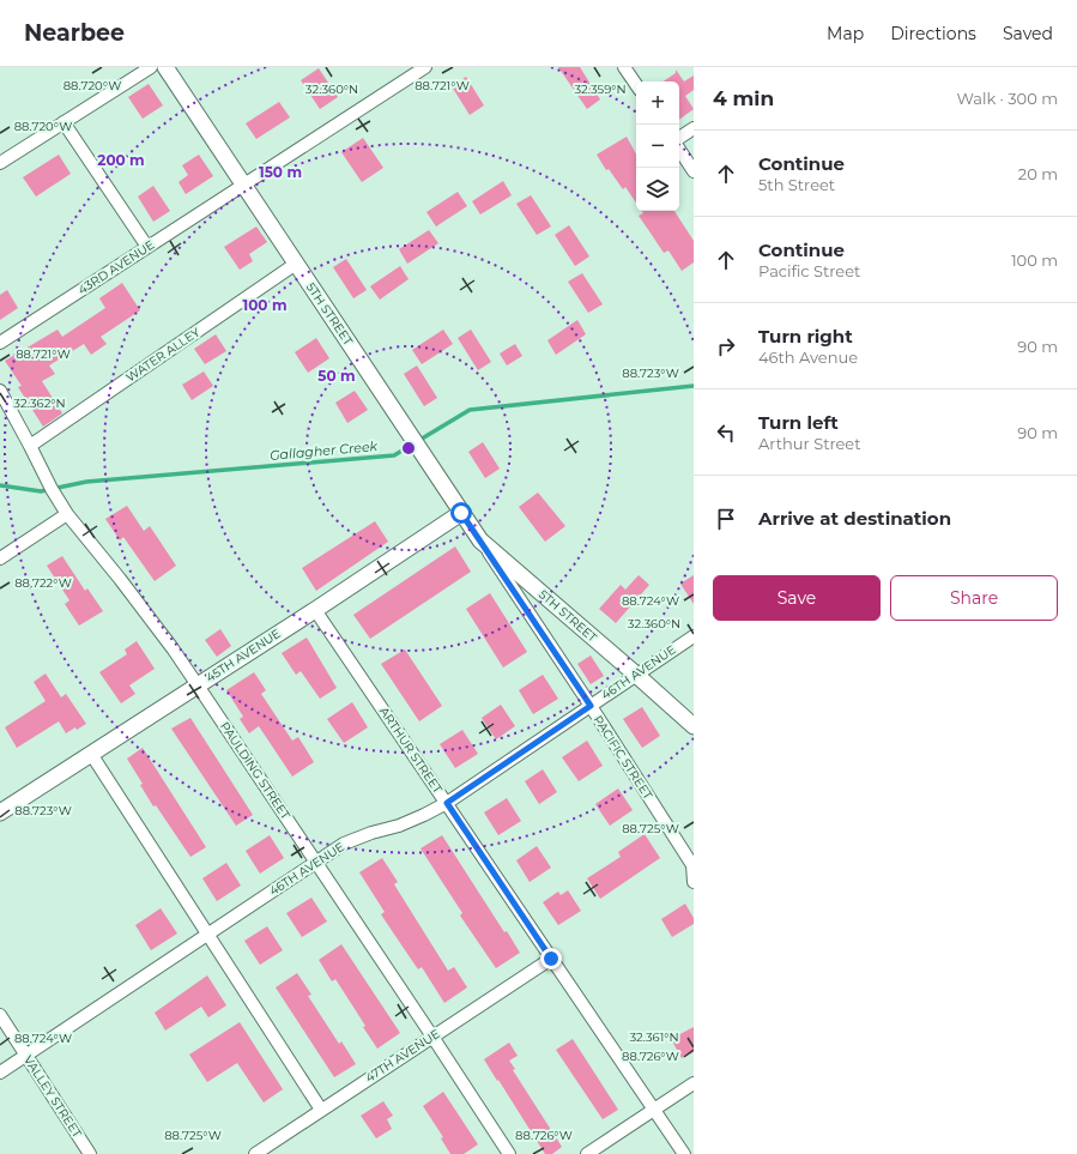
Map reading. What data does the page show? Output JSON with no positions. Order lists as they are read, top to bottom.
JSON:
{
  "streets": {
    "street": [
      "43RD AVENUE",
      "5TH STREET",
      "WATER ALLEY",
      "45TH AVENUE",
      "46TH AVENUE",
      "ARTHUR STREET",
      "PACIFIC STREET",
      "PAULDING STREET",
      "47TH AVENUE",
      "VALLEY STREET"
    ]
  },
  "crossings": [
    ["43RD AVENUE", "5TH STREET"],
    ["5TH STREET", "WATER ALLEY"],
    ["5TH STREET", "45TH AVENUE"],
    ["5TH STREET", "46TH AVENUE"],
    ["5TH STREET", "PACIFIC STREET"],
    ["WATER ALLEY", "PAULDING STREET"],
    ["45TH AVENUE", "ARTHUR STREET"],
    ["45TH AVENUE", "PAULDING STREET"],
    ["46TH AVENUE", "ARTHUR STREET"],
    ["46TH AVENUE", "PACIFIC STREET"],
    ["46TH AVENUE", "PAULDING STREET"],
    ["46TH AVENUE", "VALLEY STREET"],
    ["ARTHUR STREET", "47TH AVENUE"],
    ["PAULDING STREET", "47TH AVENUE"]
  ],
  "water": ["Gallagher Creek"],
  "page": {
    "header": "Nearbee",
    "nav": ["Map", "Directions", "Saved"],
    "heading": ["4 min", "Walk · 300 m"],
    "map_buttons": ["+", "−"],
    "list": [
      ["Continue", "5th Street", "20 m"],
      ["Continue", "Pacific Street", "100 m"],
      ["Turn right", "46th Avenue", "90 m"],
      ["Turn left", "Arthur Street", "90 m"],
      "Arrive at destination"
    ],
    "buttons": ["Save", "Share"]
  },
  "coordinates": [
    "88.720°W",
    "88.721°W",
    "32.360°N",
    "32.359°N",
    "88.723°W",
    "32.362°N",
    "88.722°W",
    "88.724°W",
    "88.725°W",
    "32.361°N",
    "88.726°W"
  ],
  "rings": [
    "200 m",
    "150 m",
    "100 m",
    "50 m"
  ]
}
